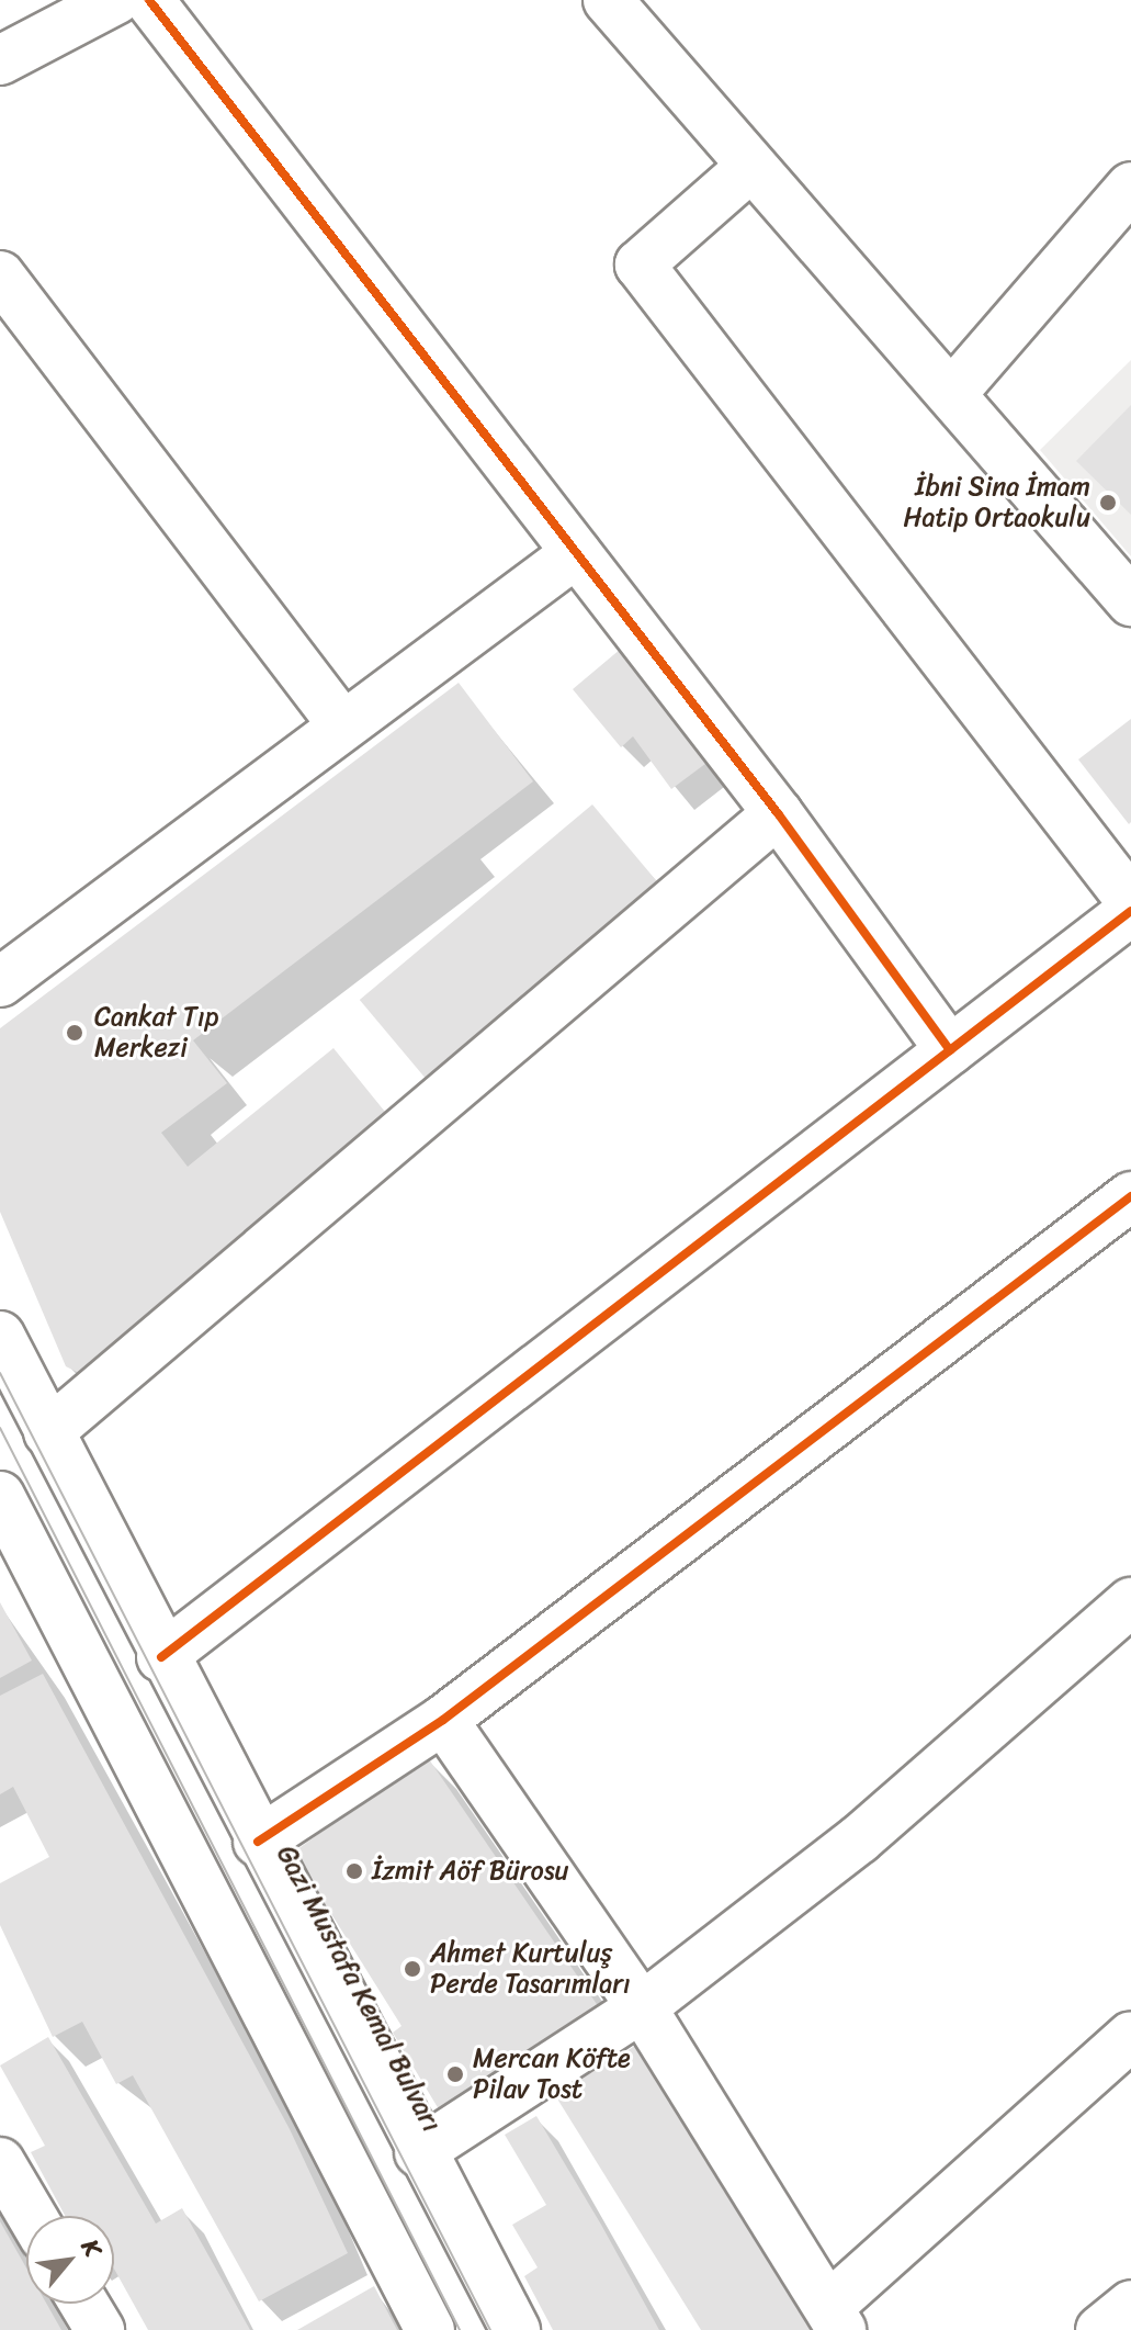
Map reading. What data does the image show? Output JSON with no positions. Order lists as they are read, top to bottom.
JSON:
{
  "streets": {
    "street": ["Gazi Mustafa Kemal Bulvarı"]
  },
  "places": [
    "İbni Sina İmam Hatip Ortaokulu",
    "Cankat Tıp Merkezi",
    "İzmit Aöf Bürosu",
    "Ahmet Kurtuluş Perde Tasarımları",
    "Mercan Köfte Pilav Tost"
  ],
  "north": "top right"
}
